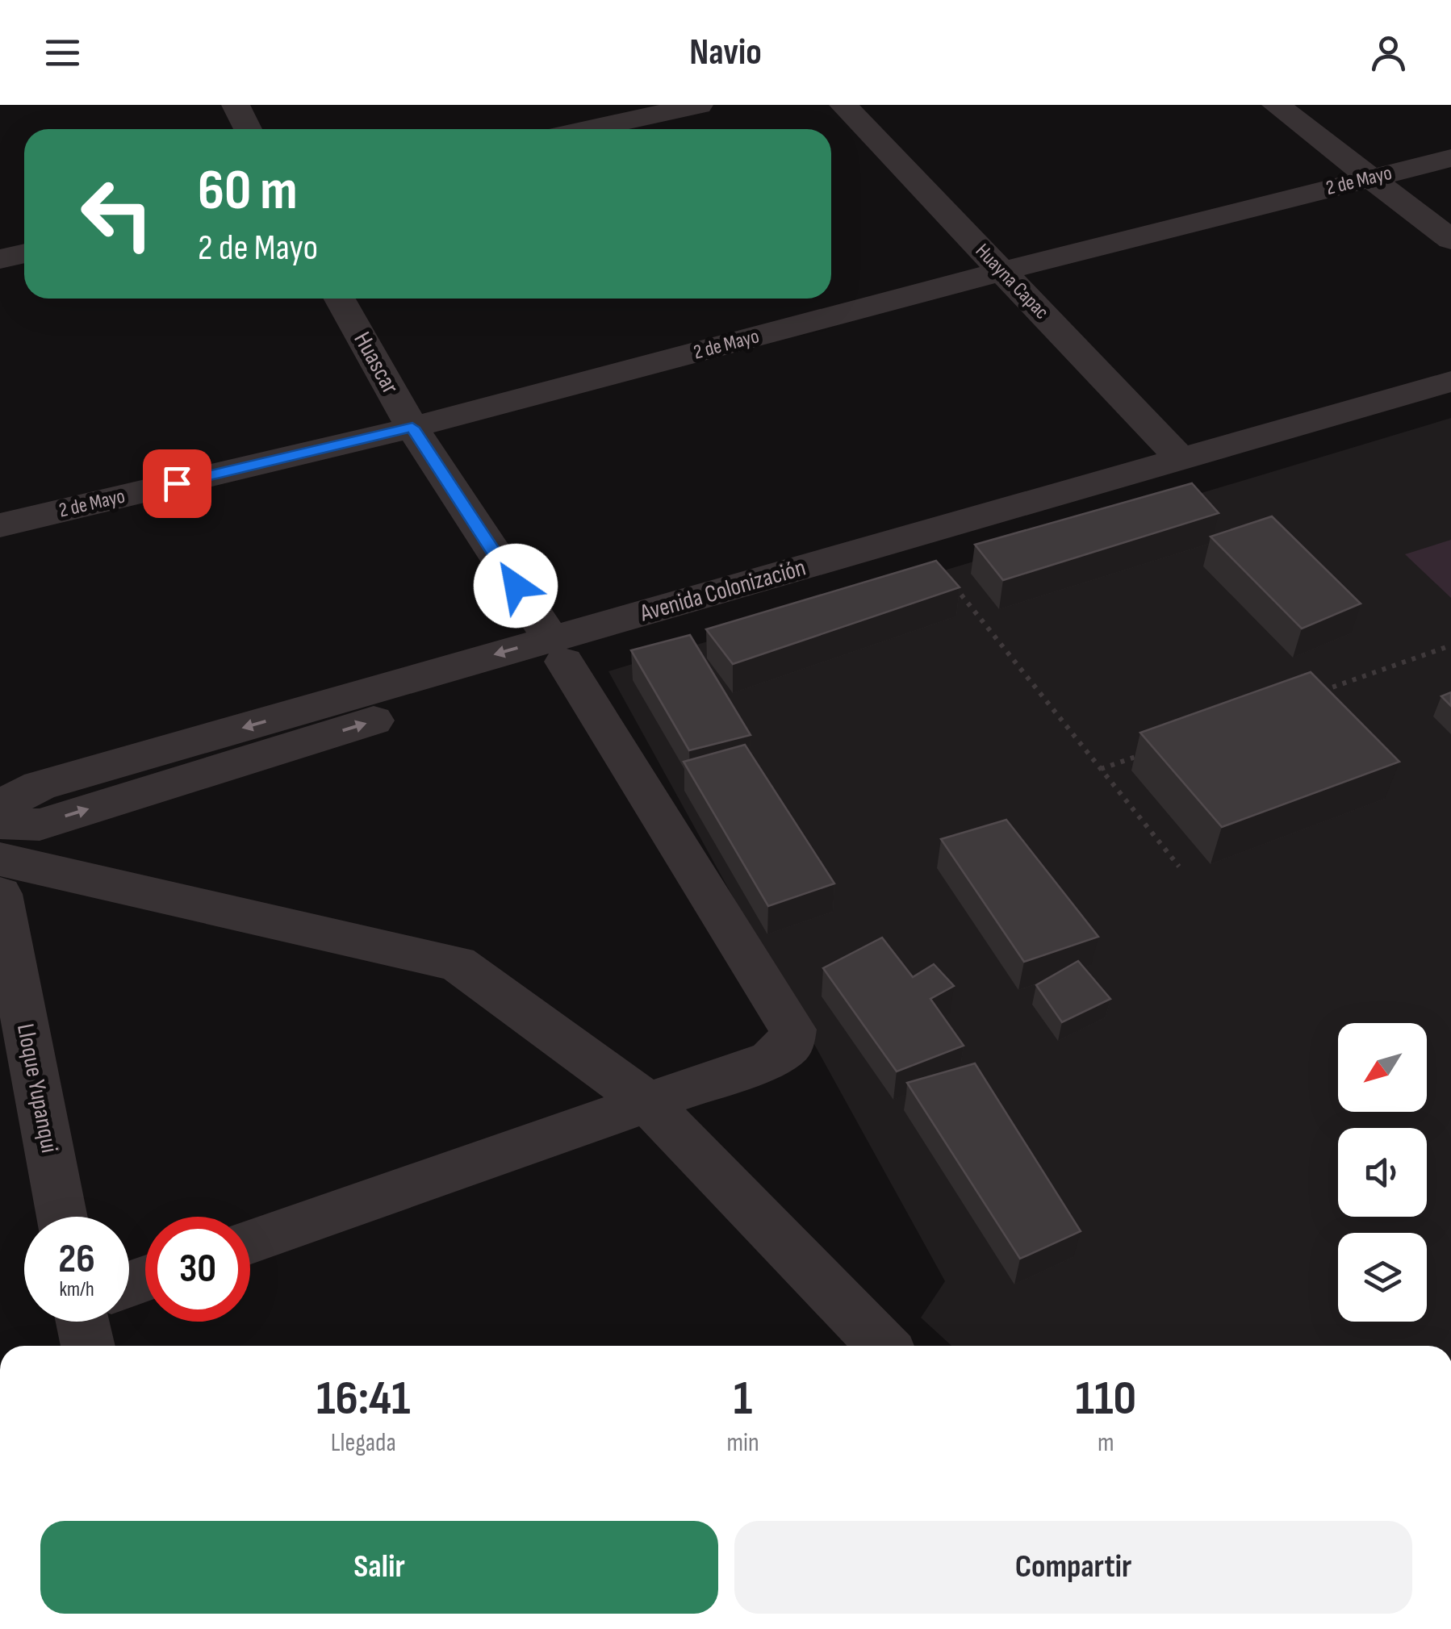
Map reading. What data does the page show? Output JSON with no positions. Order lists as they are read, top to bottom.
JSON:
{
  "streets": {
    "street": [
      "2 de Mayo",
      "Huayna Capac",
      "Huascar",
      "Avenida Colonización",
      "Lloque Yupanqui"
    ]
  },
  "crossings": [
    ["2 de Mayo", "Huayna Capac"],
    ["2 de Mayo", "Huascar"],
    ["Huayna Capac", "Avenida Colonización"],
    ["Huascar", "Avenida Colonización"]
  ],
  "north": "bottom left",
  "page": {
    "header": "Navio",
    "turn": ["60 m", "2 de Mayo"],
    "speed": "26 km/h",
    "limit": "30",
    "eta": [
      "16:41",
      "Llegada",
      "1",
      "min",
      "110",
      "m"
    ],
    "buttons": ["Salir", "Compartir"]
  }
}
